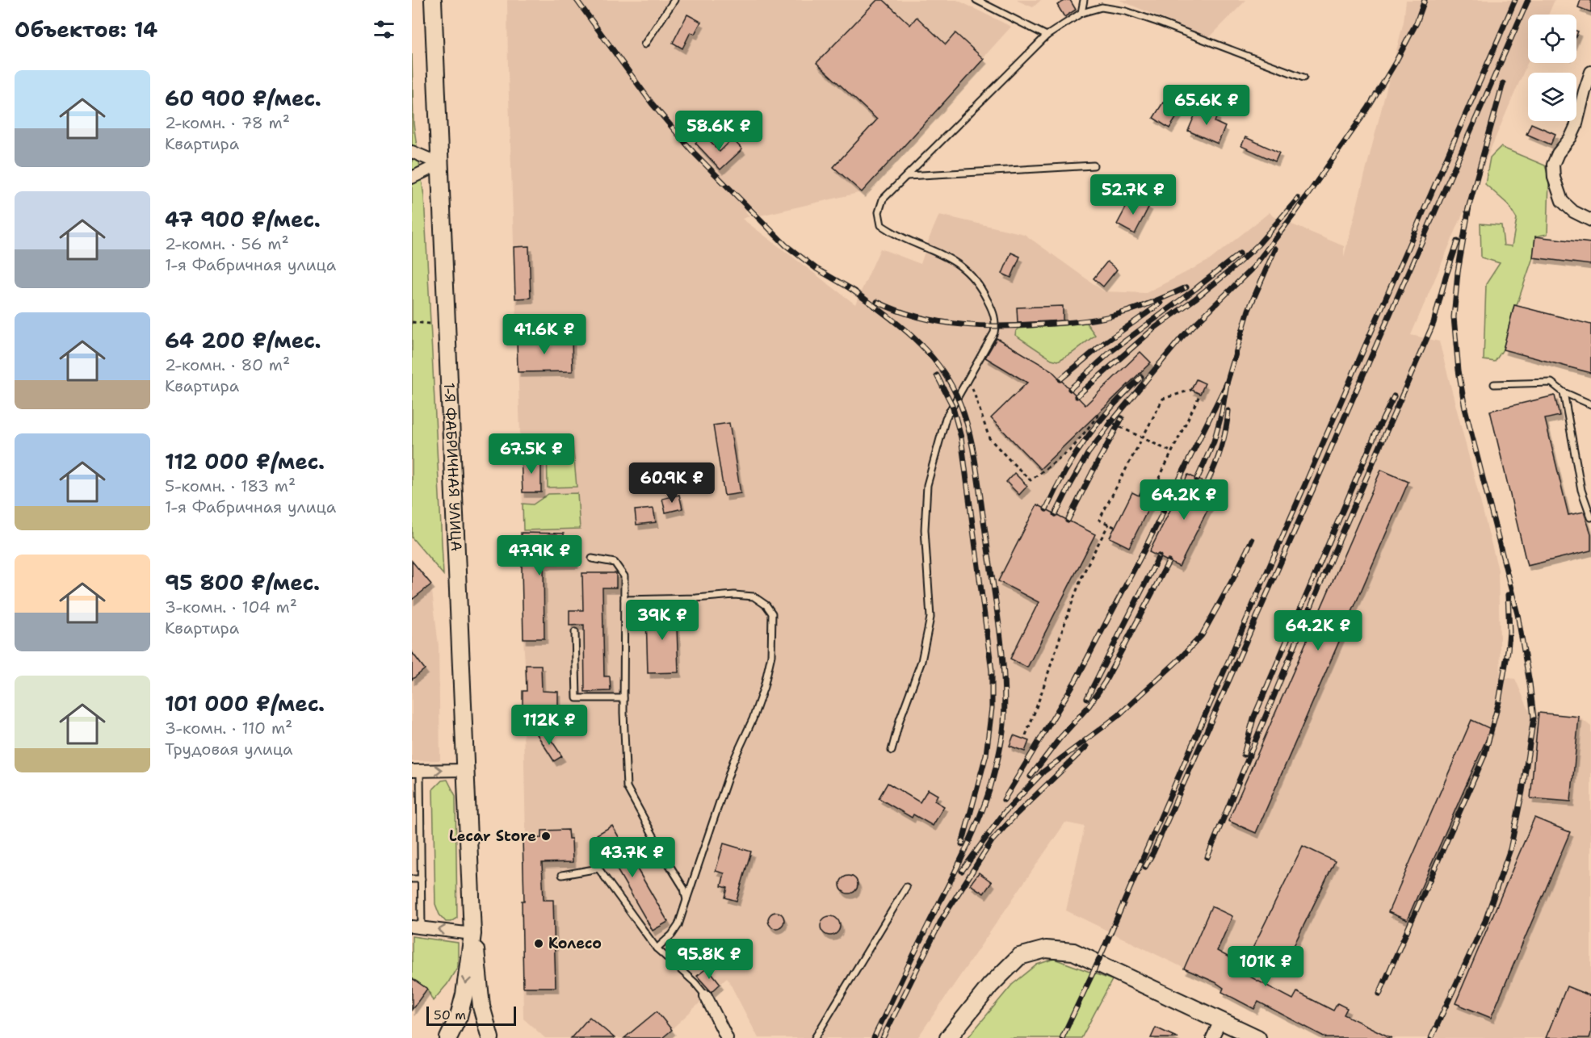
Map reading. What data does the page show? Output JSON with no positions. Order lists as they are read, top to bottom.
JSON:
{
  "streets": {
    "main road": ["1-Я ФАБРИЧНАЯ УЛИЦА"]
  },
  "places": ["Lecar Store", "Колесо"],
  "scale_bar": "50 m",
  "page": {
    "heading": "Объектов: 14",
    "list": [
      {
        "name": "60 900 ₽/мес.",
        "note": "2-комн. · 78 m² · Квартира"
      },
      {
        "name": "47 900 ₽/мес.",
        "note": "2-комн. · 56 m² · 1-я Фабричная улица"
      },
      {
        "name": "64 200 ₽/мес.",
        "note": "2-комн. · 80 m² · Квартира"
      },
      {
        "name": "112 000 ₽/мес.",
        "note": "5-комн. · 183 m² · 1-я Фабричная улица"
      },
      {
        "name": "95 800 ₽/мес.",
        "note": "3-комн. · 104 m² · Квартира"
      },
      {
        "name": "101 000 ₽/мес.",
        "note": "3-комн. · 110 m² · Трудовая улица"
      }
    ],
    "price": [
      "65.6K ₽",
      "58.6K ₽",
      "52.7K ₽",
      "41.6K ₽",
      "67.5K ₽",
      "60.9K ₽",
      "64.2K ₽",
      "47.9K ₽",
      "39K ₽",
      "64.2K ₽",
      "112K ₽",
      "43.7K ₽",
      "95.8K ₽",
      "101K ₽"
    ],
    "scale": "50 m"
  }
}
